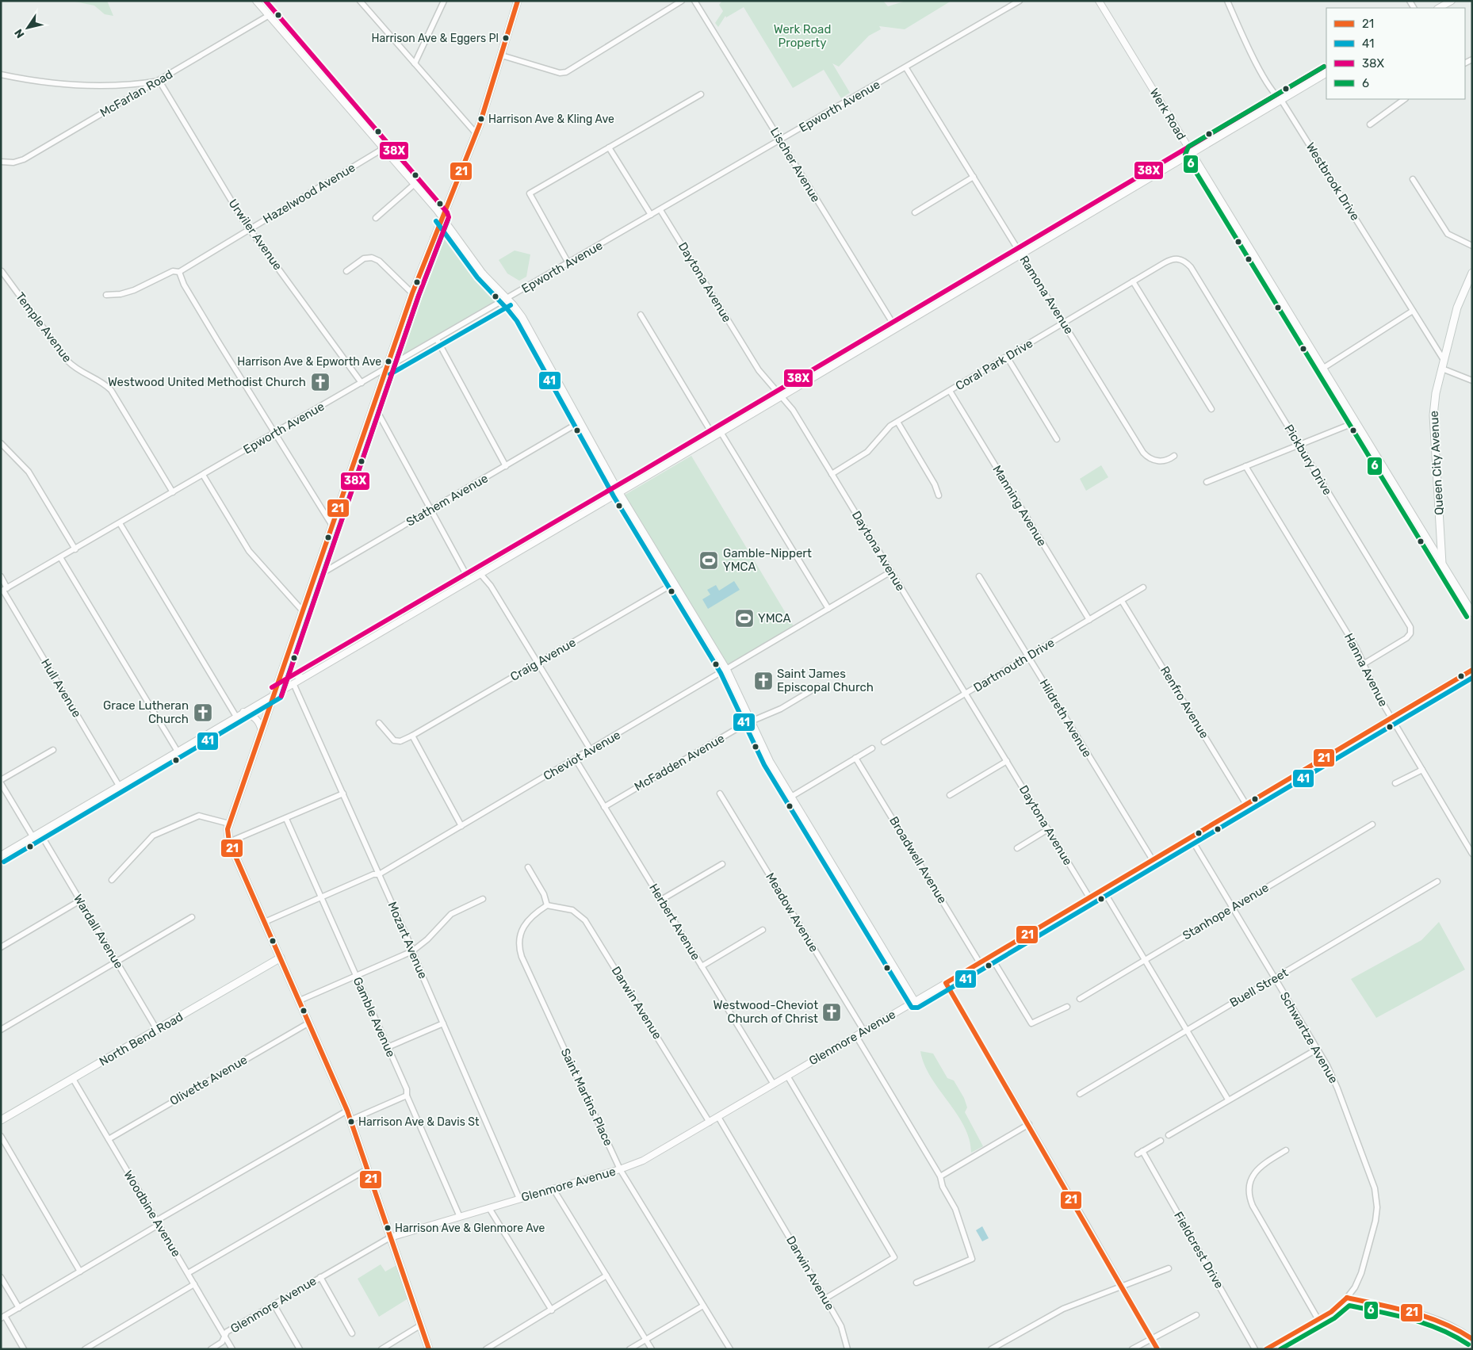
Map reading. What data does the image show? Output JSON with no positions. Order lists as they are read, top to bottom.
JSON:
{
  "streets": {
    "main road": ["Werk Road", "Queen City Avenue", "North Bend Road"],
    "street": [
      "McFarlan Road",
      "Epworth Avenue",
      "Lischer Avenue",
      "Westbrook Drive",
      "Hazelwood Avenue",
      "Urwiler Avenue",
      "Daytona Avenue",
      "Ramona Avenue",
      "Temple Avenue",
      "Coral Park Drive",
      "Pickbury Drive",
      "Stathem Avenue",
      "Manning Avenue",
      "Craig Avenue",
      "Dartmouth Drive",
      "Hanna Avenue",
      "Hull Avenue",
      "Renfro Avenue",
      "Hildreth Avenue",
      "Cheviot Avenue",
      "McFadden Avenue",
      "Broadwell Avenue",
      "Stanhope Avenue",
      "Meadow Avenue",
      "Herbert Avenue",
      "Wardall Avenue",
      "Mozart Avenue",
      "Buell Street",
      "Darwin Avenue",
      "Gamble Avenue",
      "Glenmore Avenue",
      "Schwartze Avenue",
      "Olivette Avenue",
      "Saint Martins Place",
      "Woodbine Avenue",
      "Fieldcrest Drive"
    ]
  },
  "crossings": [
    ["McFarlan Road", "Urwiler Avenue"],
    ["Epworth Avenue", "Lischer Avenue"],
    ["Epworth Avenue", "Urwiler Avenue"],
    ["Epworth Avenue", "Daytona Avenue"],
    ["Epworth Avenue", "Ramona Avenue"],
    ["Epworth Avenue", "Temple Avenue"],
    ["Epworth Avenue", "Hull Avenue"],
    ["Werk Road", "Queen City Avenue"],
    ["Westbrook Drive", "Queen City Avenue"],
    ["Hazelwood Avenue", "Urwiler Avenue"],
    ["Daytona Avenue", "Coral Park Drive"],
    ["Daytona Avenue", "Dartmouth Drive"],
    ["Daytona Avenue", "Cheviot Avenue"],
    ["Daytona Avenue", "Glenmore Avenue"],
    ["Ramona Avenue", "Coral Park Drive"],
    ["Coral Park Drive", "Pickbury Drive"],
    ["Coral Park Drive", "Manning Avenue"],
    ["Pickbury Drive", "Hanna Avenue"],
    ["Manning Avenue", "Dartmouth Drive"],
    ["Dartmouth Drive", "Renfro Avenue"],
    ["Dartmouth Drive", "Hildreth Avenue"],
    ["Hanna Avenue", "Glenmore Avenue"],
    ["Renfro Avenue", "Glenmore Avenue"],
    ["Hildreth Avenue", "Glenmore Avenue"],
    ["Cheviot Avenue", "Herbert Avenue"],
    ["Cheviot Avenue", "Mozart Avenue"],
    ["Cheviot Avenue", "Gamble Avenue"],
    ["McFadden Avenue", "Herbert Avenue"],
    ["Broadwell Avenue", "Glenmore Avenue"],
    ["Stanhope Avenue", "Schwartze Avenue"],
    ["Meadow Avenue", "Glenmore Avenue"],
    ["Herbert Avenue", "Glenmore Avenue"],
    ["Wardall Avenue", "North Bend Road"],
    ["Mozart Avenue", "Glenmore Avenue"],
    ["Buell Street", "Schwartze Avenue"],
    ["Darwin Avenue", "Glenmore Avenue"],
    ["Darwin Avenue", "Saint Martins Place"],
    ["Gamble Avenue", "Glenmore Avenue"],
    ["Glenmore Avenue", "Schwartze Avenue"],
    ["Glenmore Avenue", "Saint Martins Place"],
    ["Glenmore Avenue", "Woodbine Avenue"],
    ["North Bend Road", "Woodbine Avenue"],
    ["Olivette Avenue", "Woodbine Avenue"]
  ],
  "parks": ["Werk Road Property"],
  "places": {
    "other": [
      "Harrison Ave & Eggers Pl",
      "Harrison Ave & Kling Ave",
      "Harrison Ave & Epworth Ave",
      "Harrison Ave & Davis St",
      "Harrison Ave & Glenmore Ave"
    ],
    "church": [
      "Westwood United Methodist Church",
      "Saint James Episcopal Church",
      "Grace Lutheran Church",
      "Westwood-Cheviot Church of Christ"
    ],
    "sports": ["Gamble-Nippert YMCA", "YMCA"]
  },
  "lines": [
    "transit line 21",
    "transit line 38X",
    "transit line 6",
    "transit line 41"
  ],
  "legend": [
    "21",
    "41",
    "38X",
    "6"
  ],
  "north": "bottom left"
}
